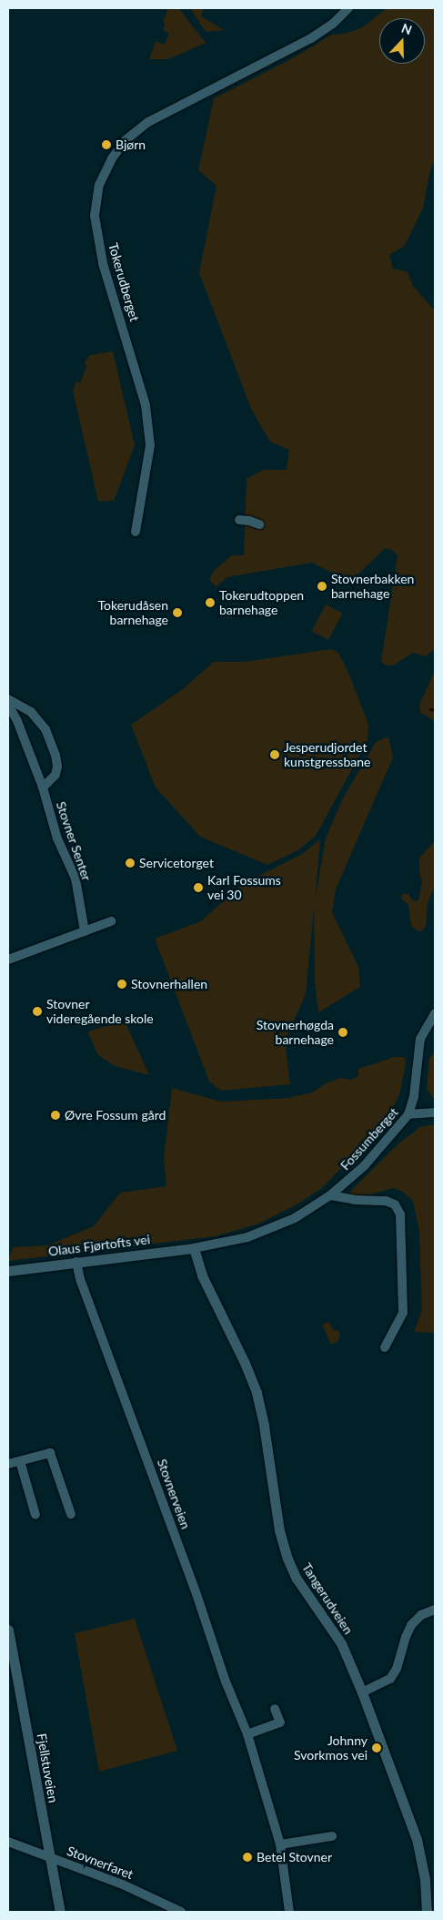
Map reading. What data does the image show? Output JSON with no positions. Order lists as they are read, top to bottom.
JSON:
{
  "streets": {
    "street": [
      "Tokerudberget",
      "Stovner Senter",
      "Fossumberget",
      "Olaus Fjørtofts vei",
      "Stovnerveien",
      "Tangerudveien",
      "Fjellstuveien",
      "Stovnerfaret"
    ]
  },
  "crossings": [
    ["Fossumberget", "Olaus Fjørtofts vei"],
    ["Fossumberget", "Tangerudveien"],
    ["Olaus Fjørtofts vei", "Stovnerveien"],
    ["Olaus Fjørtofts vei", "Tangerudveien"],
    ["Fjellstuveien", "Stovnerfaret"]
  ],
  "places": [
    "Bjørn",
    "Stovnerbakken barnehage",
    "Tokerudtoppen barnehage",
    "Tokerudåsen barnehage",
    "Jesperudjordet kunstgressbane",
    "Servicetorget",
    "Karl Fossums vei 30",
    "Stovnerhallen",
    "Stovner videregående skole",
    "Stovnerhøgda barnehage",
    "Øvre Fossum gård",
    "Johnny Svorkmos vei",
    "Betel Stovner"
  ],
  "north": "top"
}
